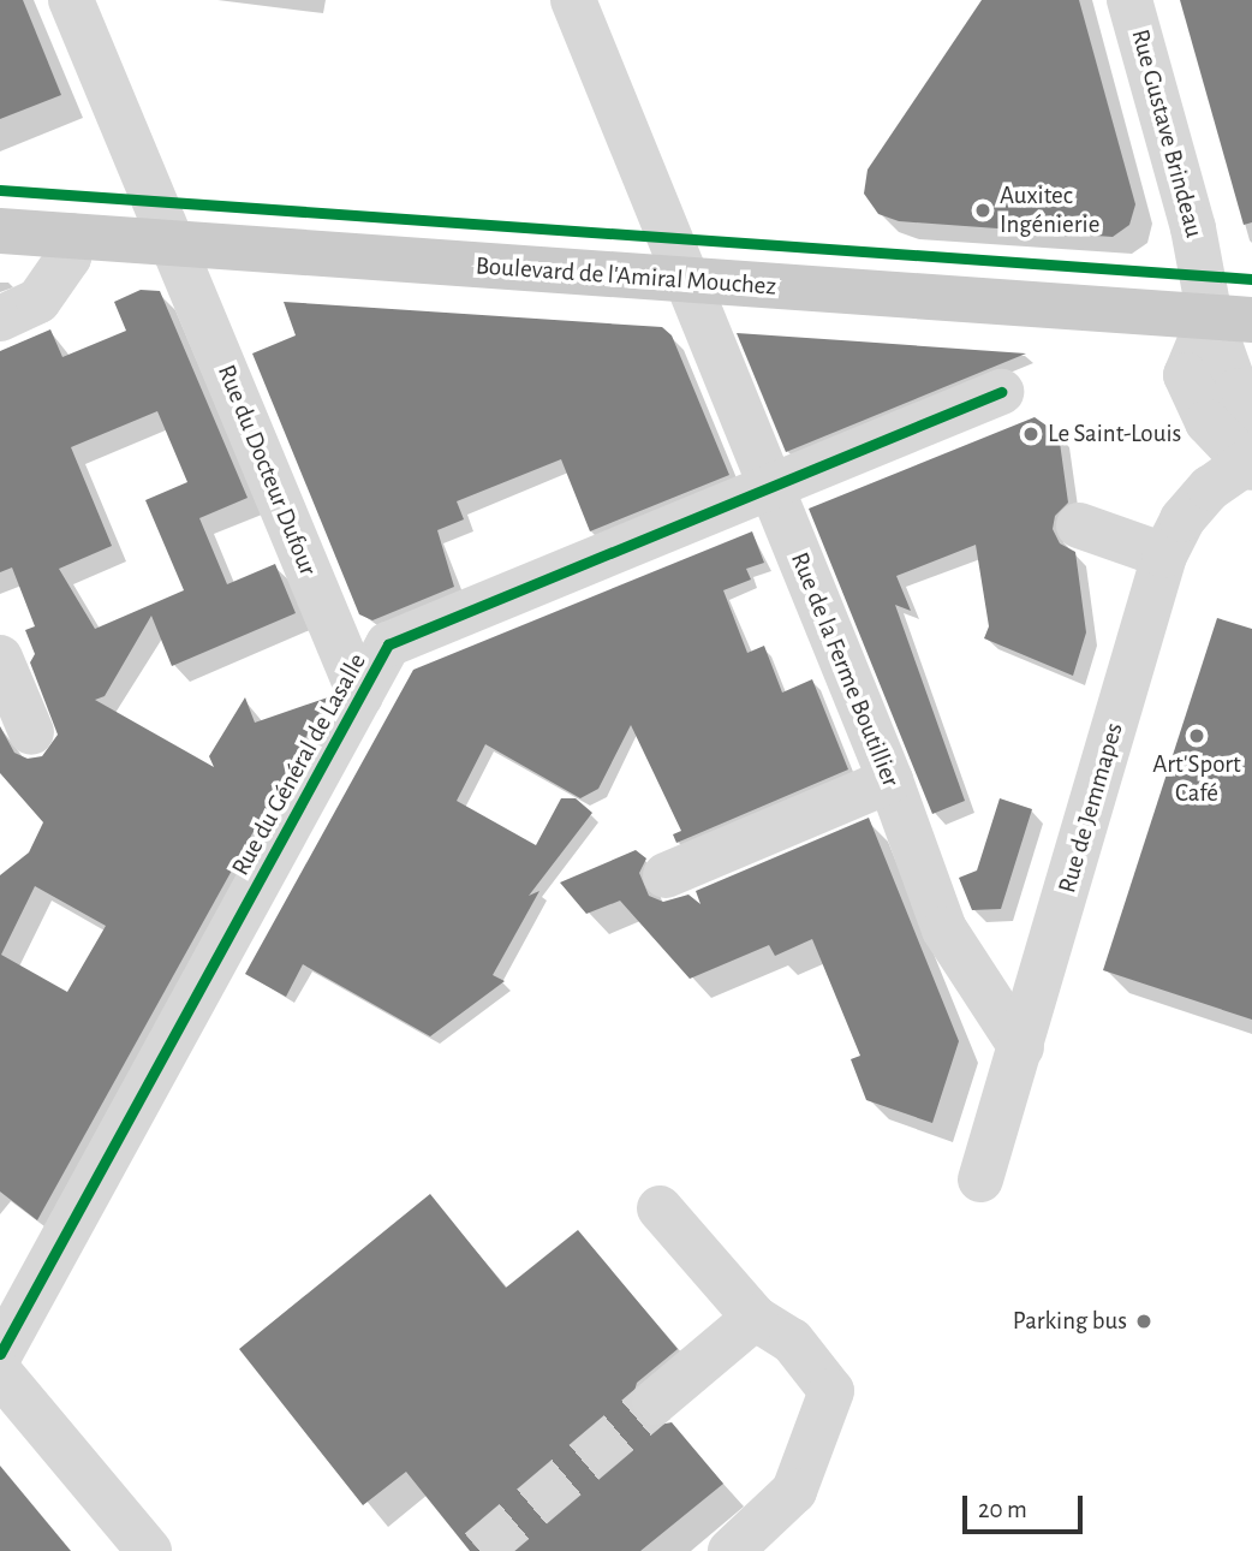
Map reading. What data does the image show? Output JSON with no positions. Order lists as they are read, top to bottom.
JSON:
{
  "streets": {
    "main road": ["Boulevard de l'Amiral Mouchez"],
    "street": [
      "Rue Gustave Brindeau",
      "Rue du Docteur Dufour",
      "Rue de la Ferme Boutillier",
      "Rue du Général de Lasalle",
      "Rue de Jemmapes"
    ]
  },
  "crossings": [
    ["Rue Gustave Brindeau", "Boulevard de l'Amiral Mouchez"],
    ["Rue Gustave Brindeau", "Rue de Jemmapes"],
    ["Boulevard de l'Amiral Mouchez", "Rue du Docteur Dufour"],
    ["Boulevard de l'Amiral Mouchez", "Rue de la Ferme Boutillier"],
    ["Rue du Docteur Dufour", "Rue du Général de Lasalle"],
    ["Rue de la Ferme Boutillier", "Rue du Général de Lasalle"],
    ["Rue de la Ferme Boutillier", "Rue de Jemmapes"]
  ],
  "places": [
    "Auxitec Ingénierie",
    "Le Saint-Louis",
    "Art'Sport Café",
    "Parking bus"
  ],
  "scale_bar": "20 m"
}
